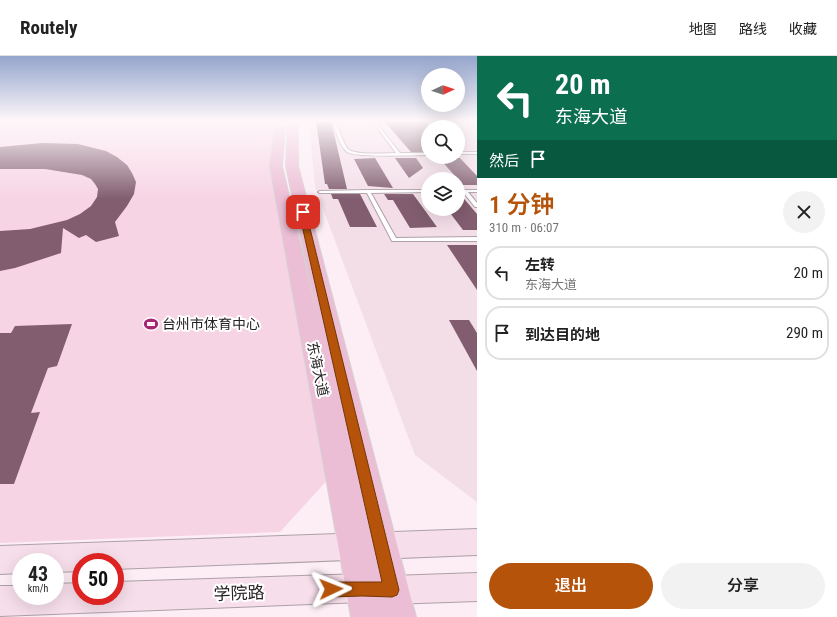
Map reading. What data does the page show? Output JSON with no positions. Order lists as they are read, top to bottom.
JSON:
{
  "streets": {
    "main road": ["东海大道", "学院路"]
  },
  "crossings": [
    ["东海大道", "学院路"]
  ],
  "places": {
    "sports": ["台州市体育中心"]
  },
  "north": "right",
  "page": {
    "header": "Routely",
    "nav": ["地图", "路线", "收藏"],
    "turn": ["20 m", "东海大道"],
    "then": "然后",
    "heading": ["1 分钟", "310 m · 06:07"],
    "list": [
      {
        "name": "左转",
        "note": "东海大道",
        "value": "20 m"
      },
      {
        "name": "到达目的地",
        "value": "290 m"
      }
    ],
    "speed": "43 km/h",
    "limit": "50",
    "buttons": ["退出", "分享"]
  }
}
